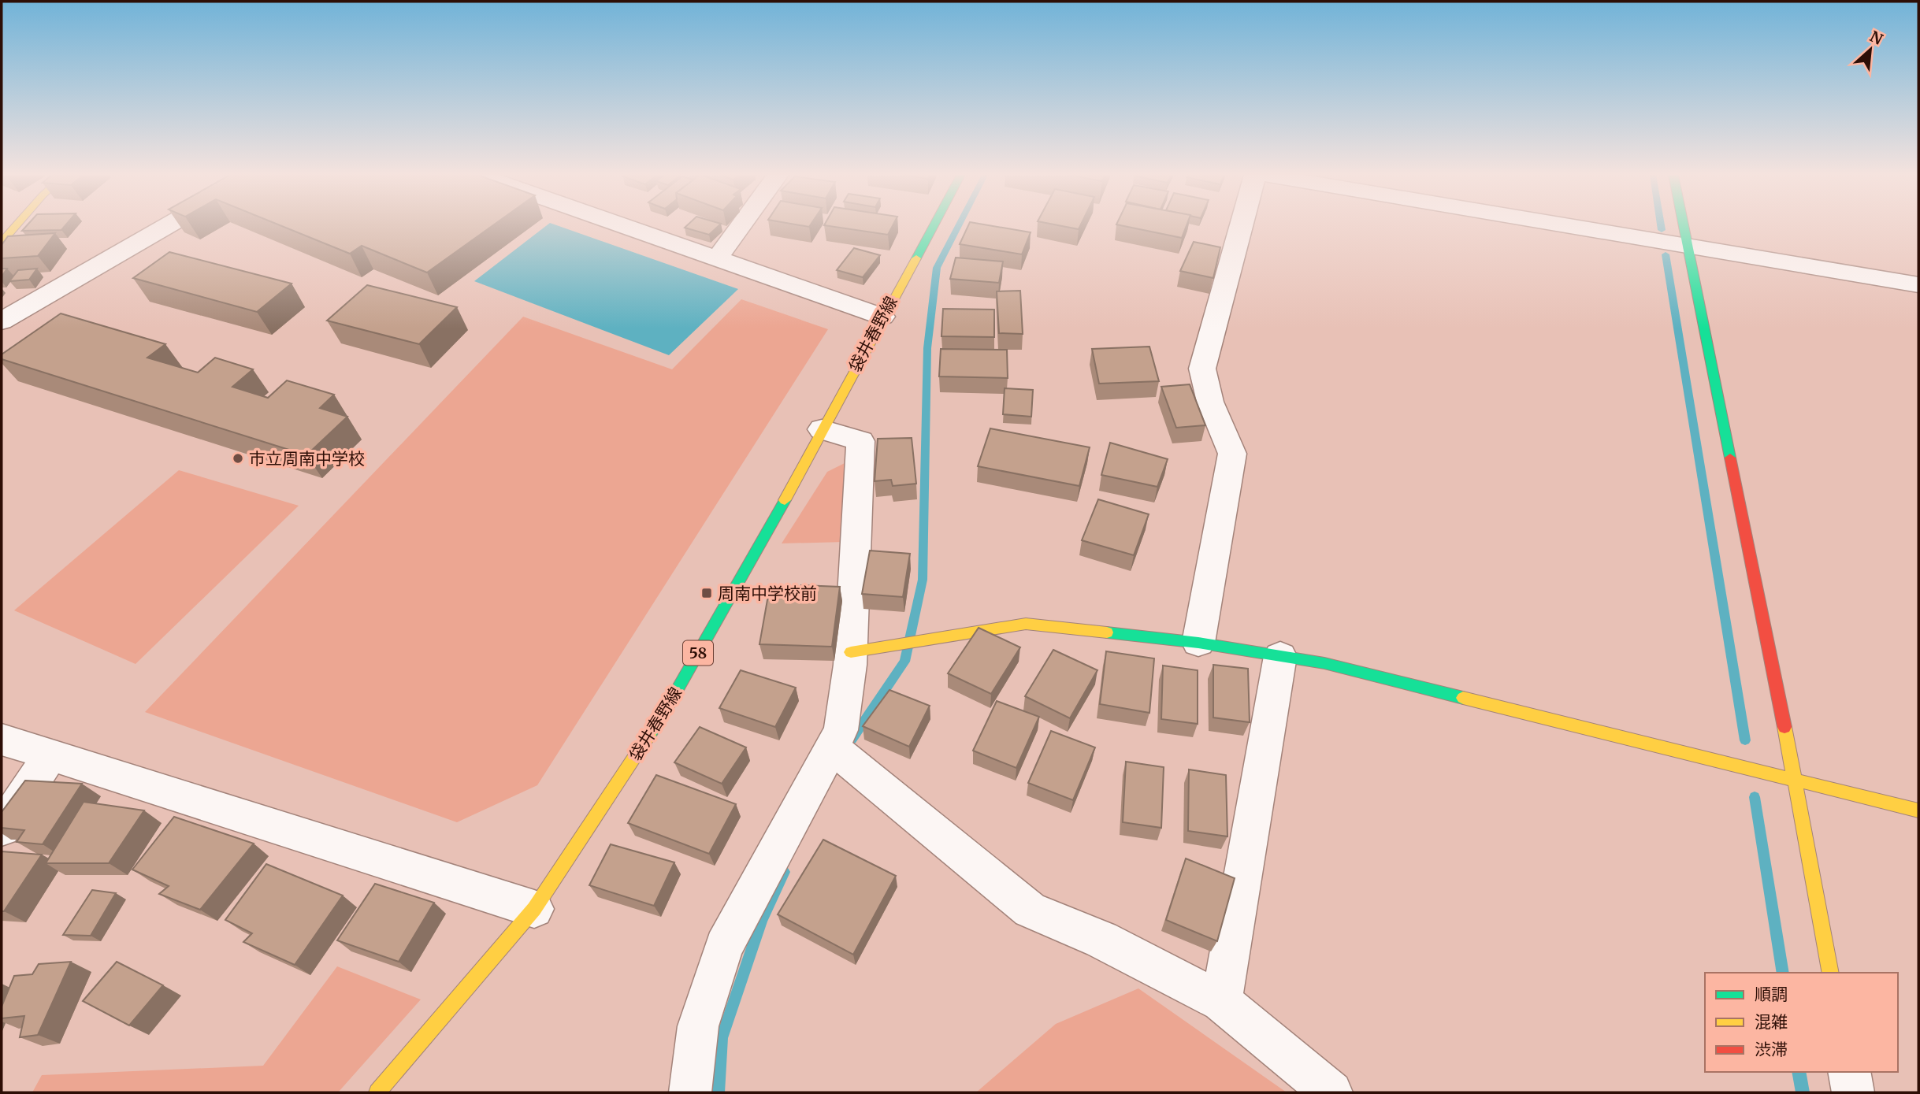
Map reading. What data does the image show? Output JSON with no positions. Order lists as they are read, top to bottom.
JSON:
{
  "streets": {
    "street": ["袋井春野線", "58"]
  },
  "places": {
    "other": ["市立周南中学校"],
    "transit": ["周南中学校前"]
  },
  "legend": ["順調", "混雑", "渋滞"],
  "north": "top right"
}
